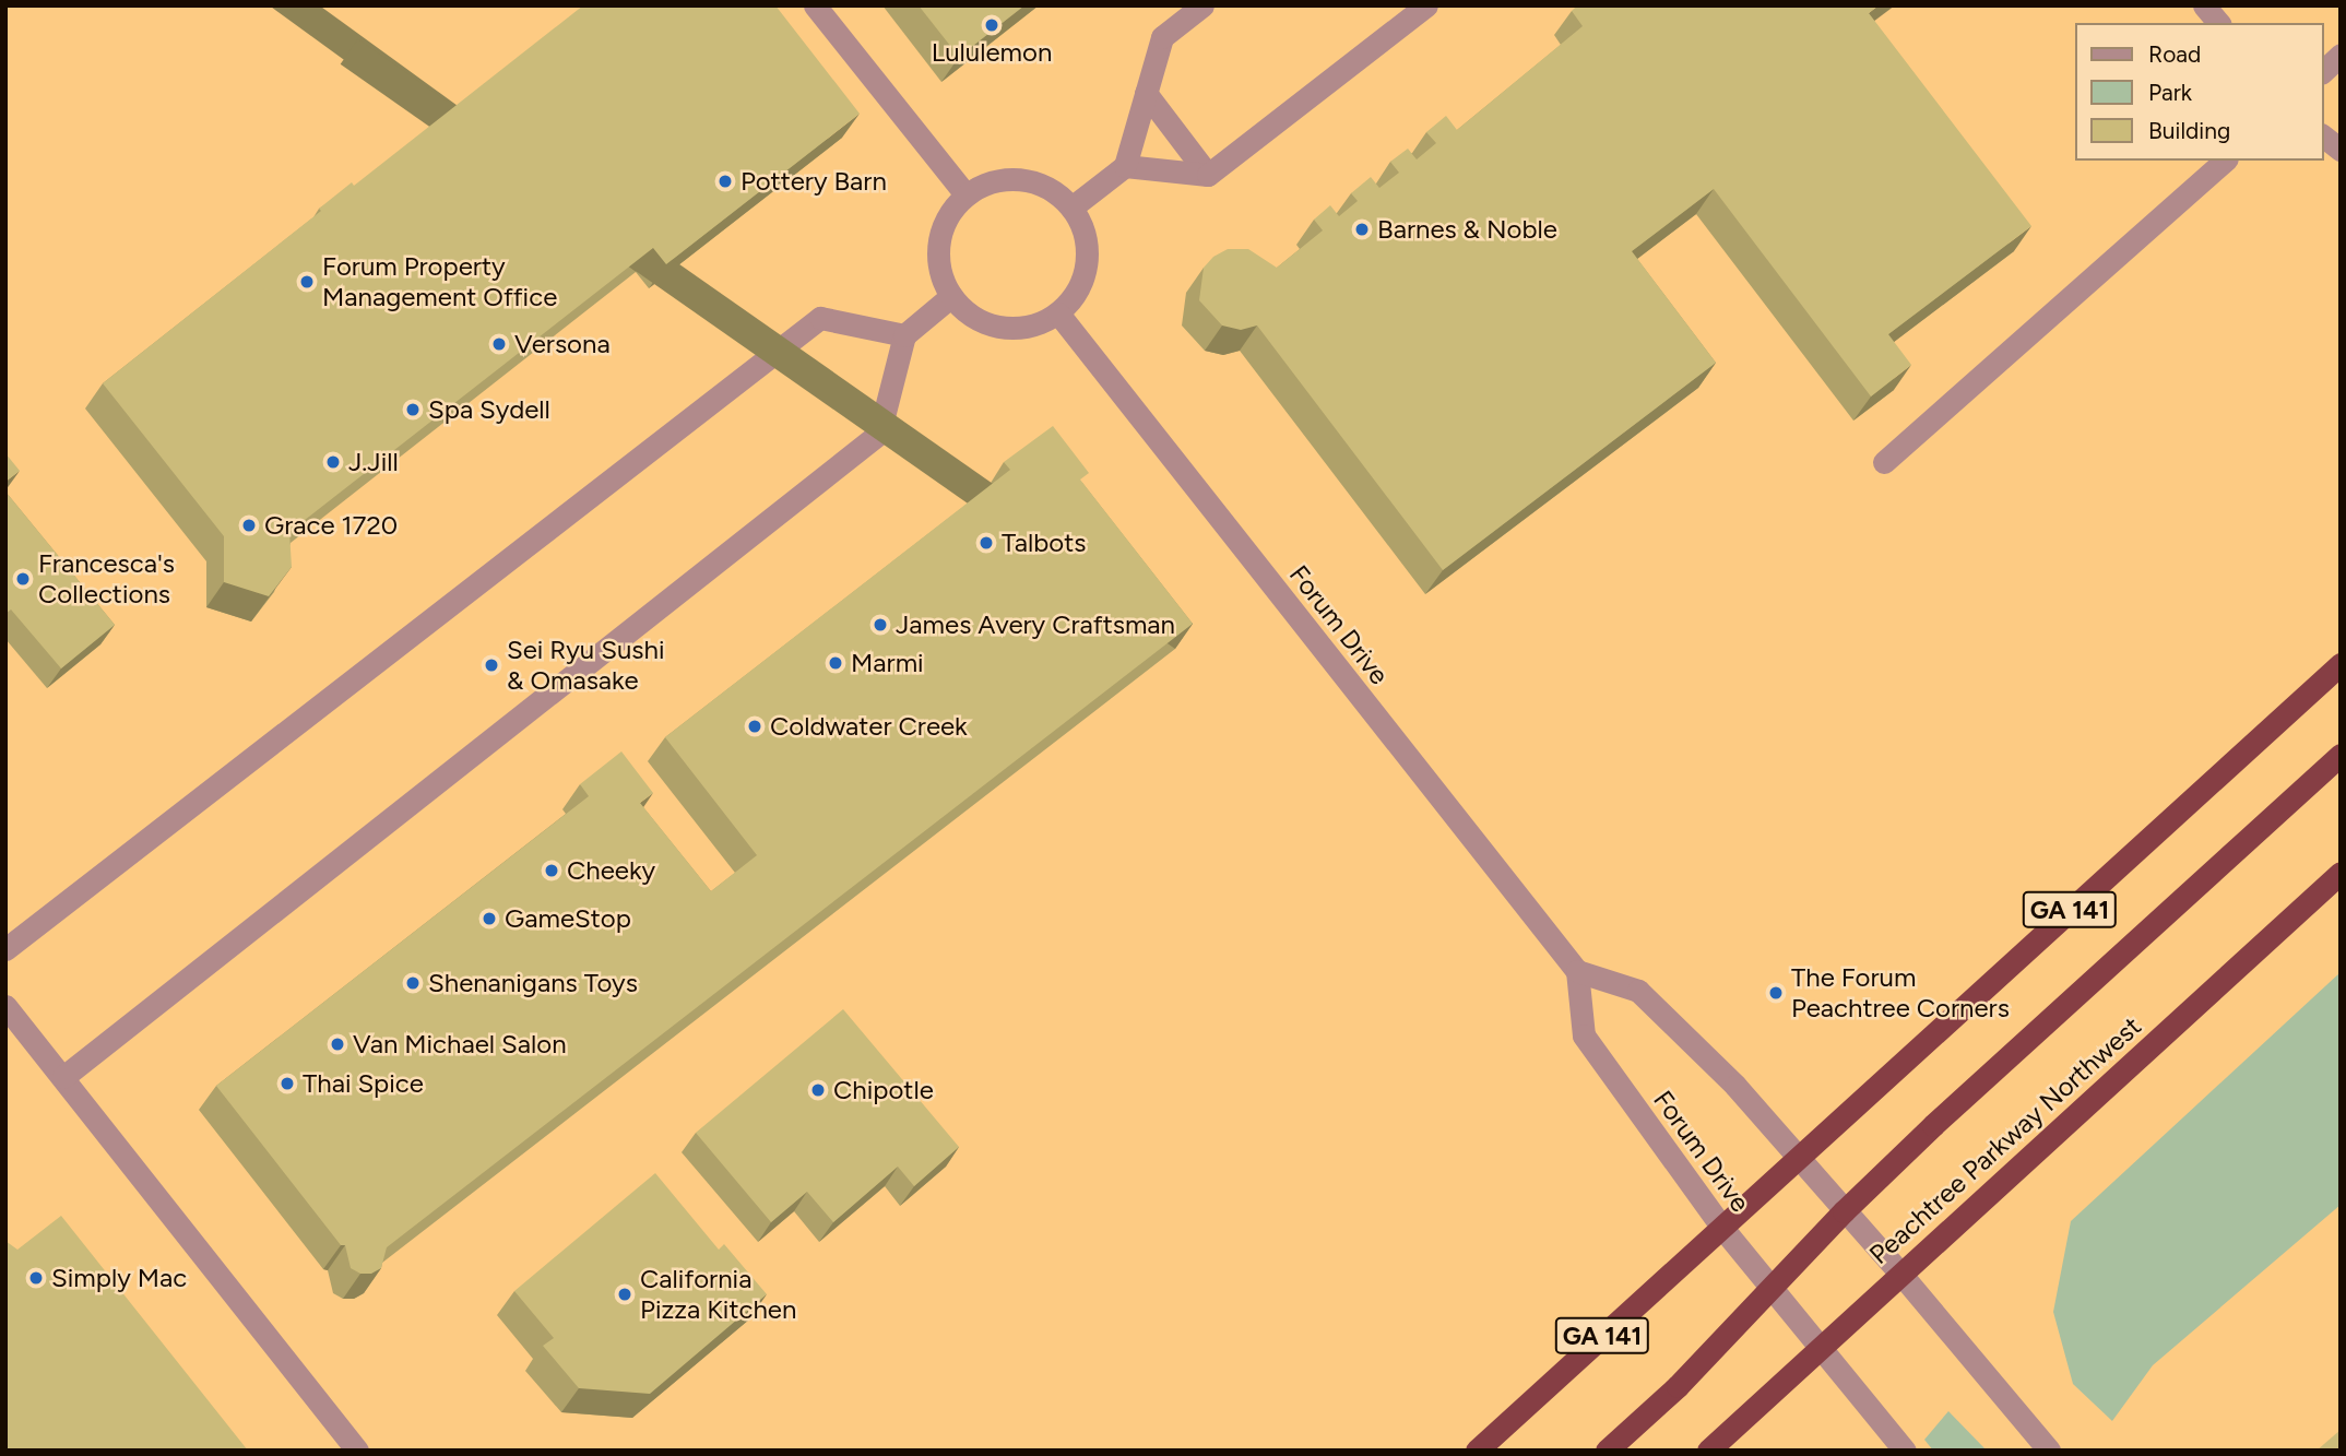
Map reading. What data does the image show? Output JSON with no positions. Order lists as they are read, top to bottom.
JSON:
{
  "streets": {
    "highway": ["GA 141", "Peachtree Parkway Northwest"],
    "street": ["Forum Drive"]
  },
  "crossings": [
    ["Forum Drive", "GA 141"],
    ["Forum Drive", "Peachtree Parkway Northwest"]
  ],
  "places": [
    "Lululemon",
    "Pottery Barn",
    "Barnes & Noble",
    "Forum Property Management Office",
    "Versona",
    "Spa Sydell",
    "J.Jill",
    "Grace 1720",
    "Talbots",
    "Francesca's Collections",
    "James Avery Craftsman",
    "Marmi",
    "Sei Ryu Sushi & Omasake",
    "Coldwater Creek",
    "Cheeky",
    "GameStop",
    "Shenanigans Toys",
    "The Forum Peachtree Corners",
    "Van Michael Salon",
    "Thai Spice",
    "Chipotle",
    "Simply Mac",
    "California Pizza Kitchen"
  ],
  "legend": ["Road", "Park", "Building"]
}
